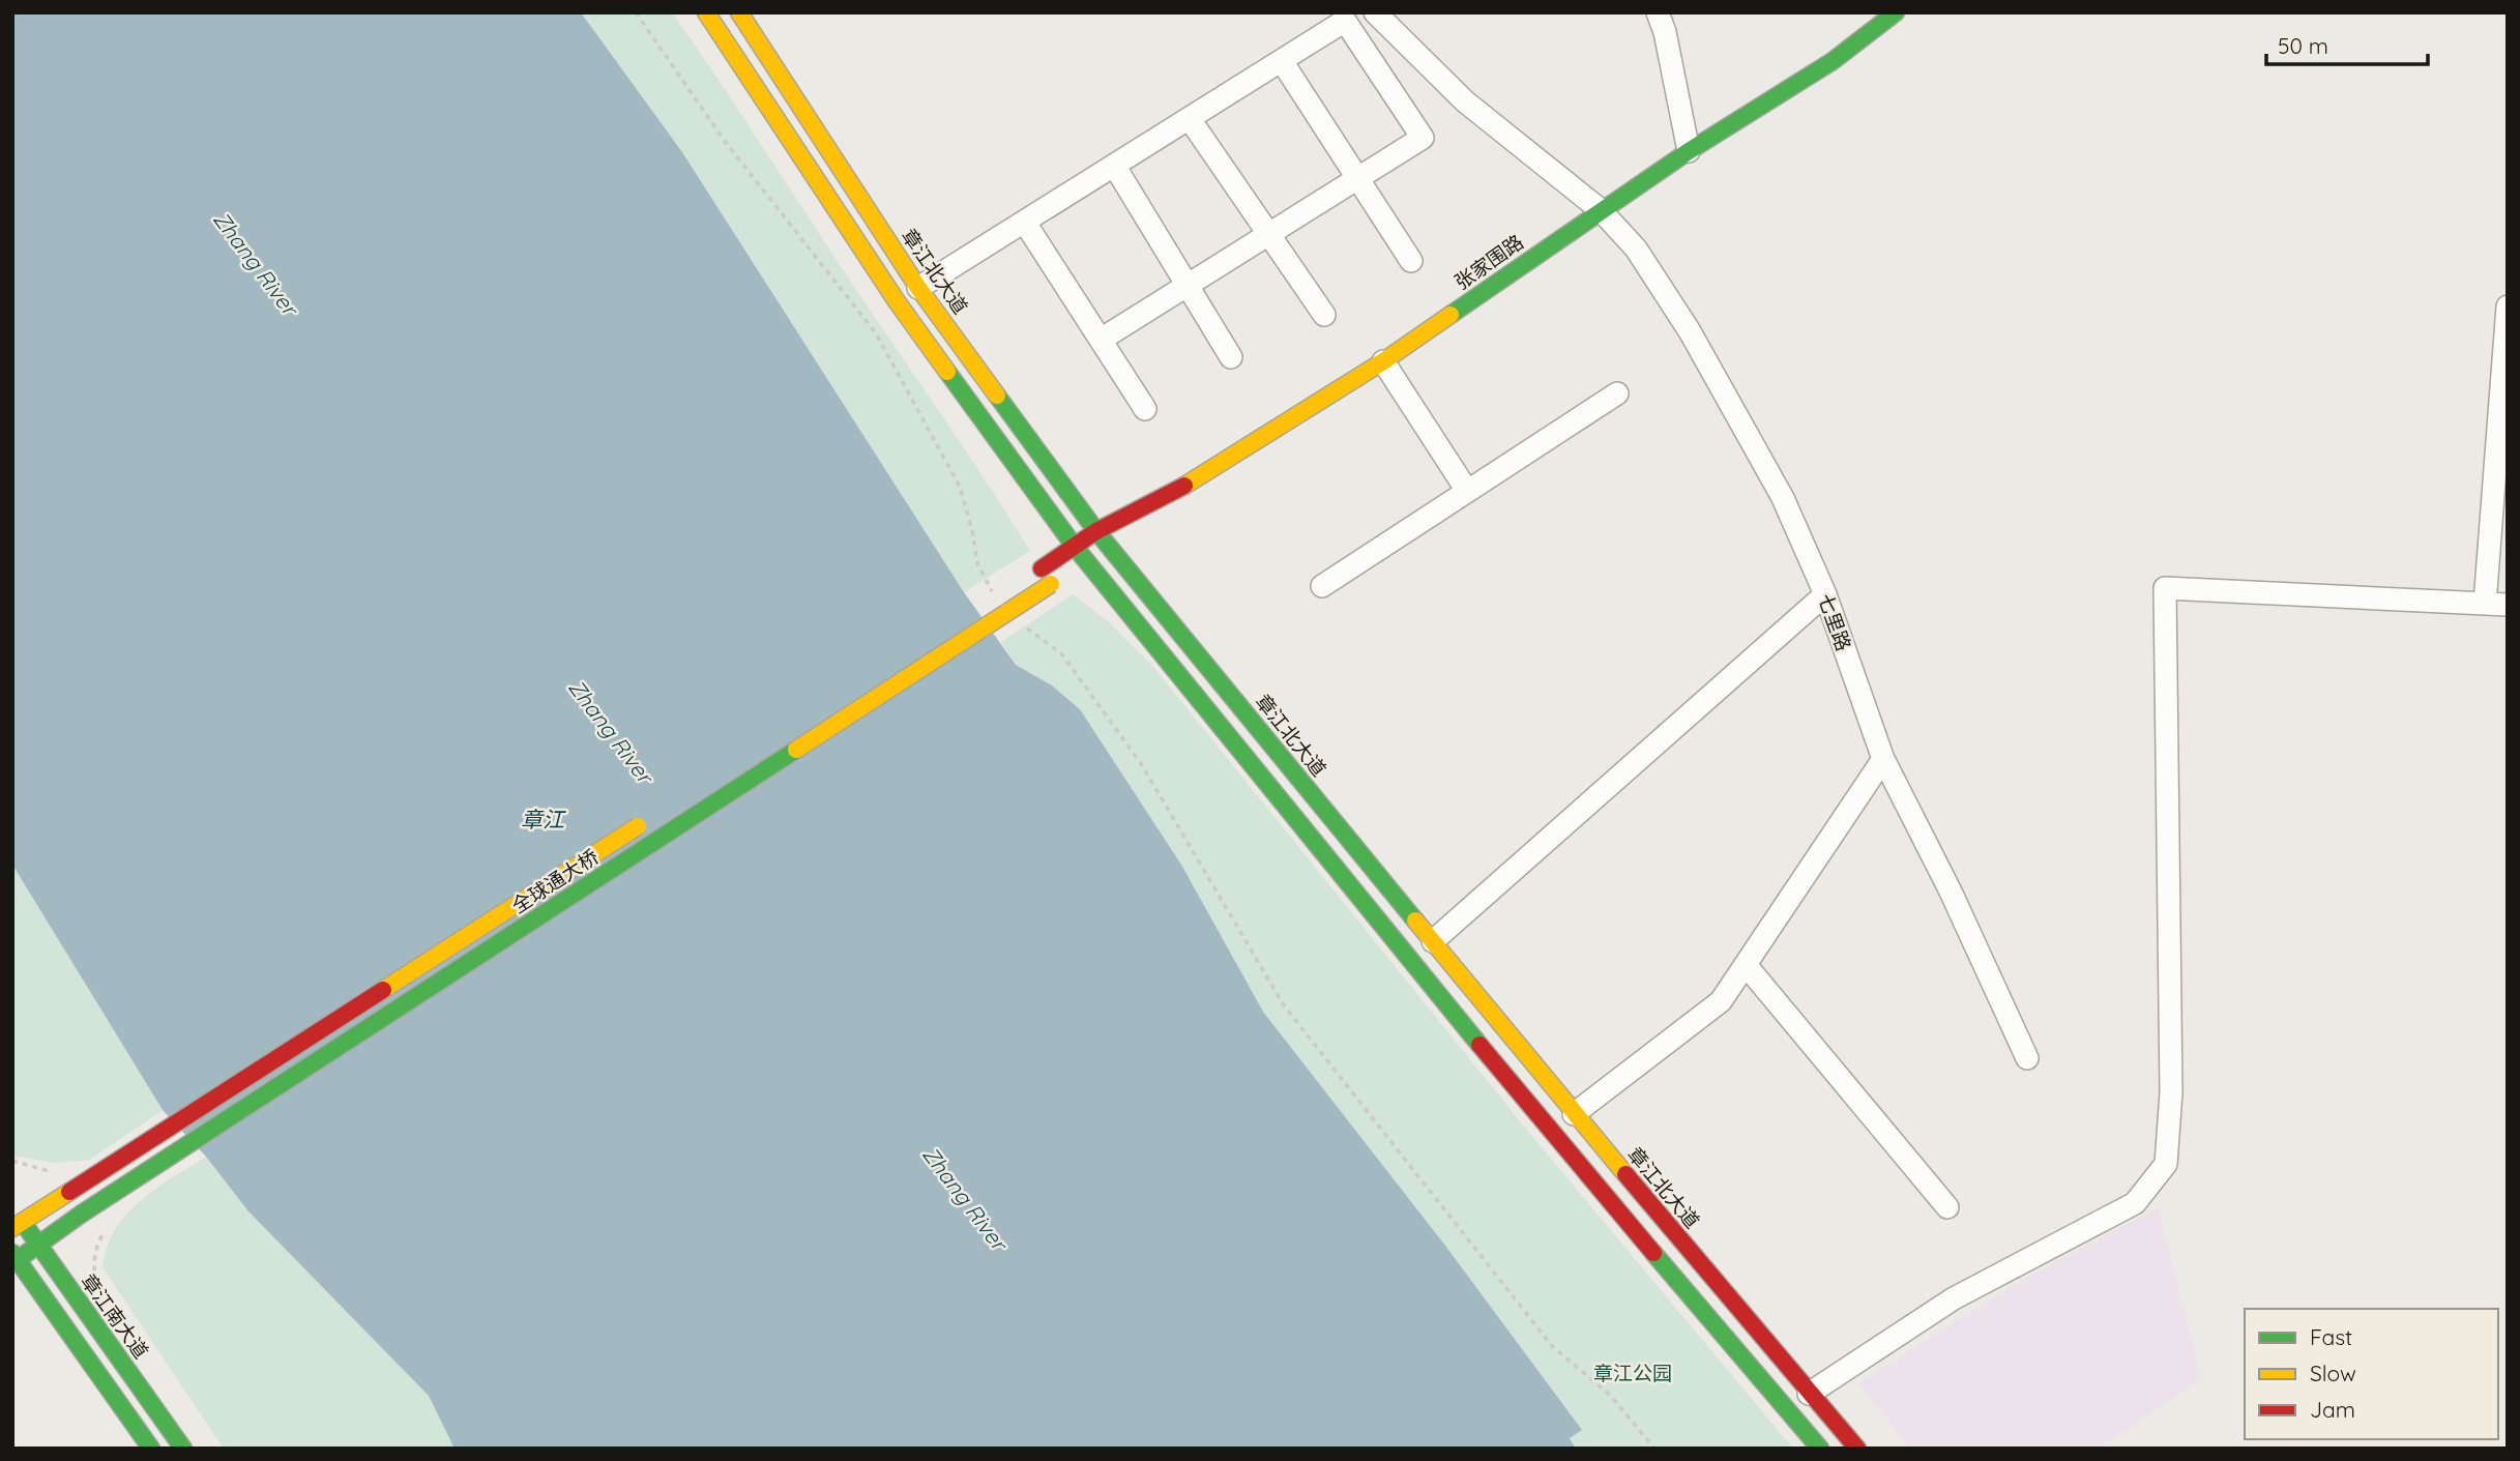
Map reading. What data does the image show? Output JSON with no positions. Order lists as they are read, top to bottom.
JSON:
{
  "streets": {
    "main road": [
      "张家围路",
      "章江北大道",
      "全球通大桥",
      "章江南大道"
    ],
    "street": ["七里路"]
  },
  "crossings": [
    ["张家围路", "章江北大道"],
    ["张家围路", "七里路"],
    ["张家围路", "全球通大桥"],
    ["章江北大道", "全球通大桥"],
    ["全球通大桥", "章江南大道"]
  ],
  "water": ["Zhang River", "章江"],
  "parks": ["章江公园"],
  "legend": ["Fast", "Slow", "Jam"],
  "scale_bar": "50 m"
}
